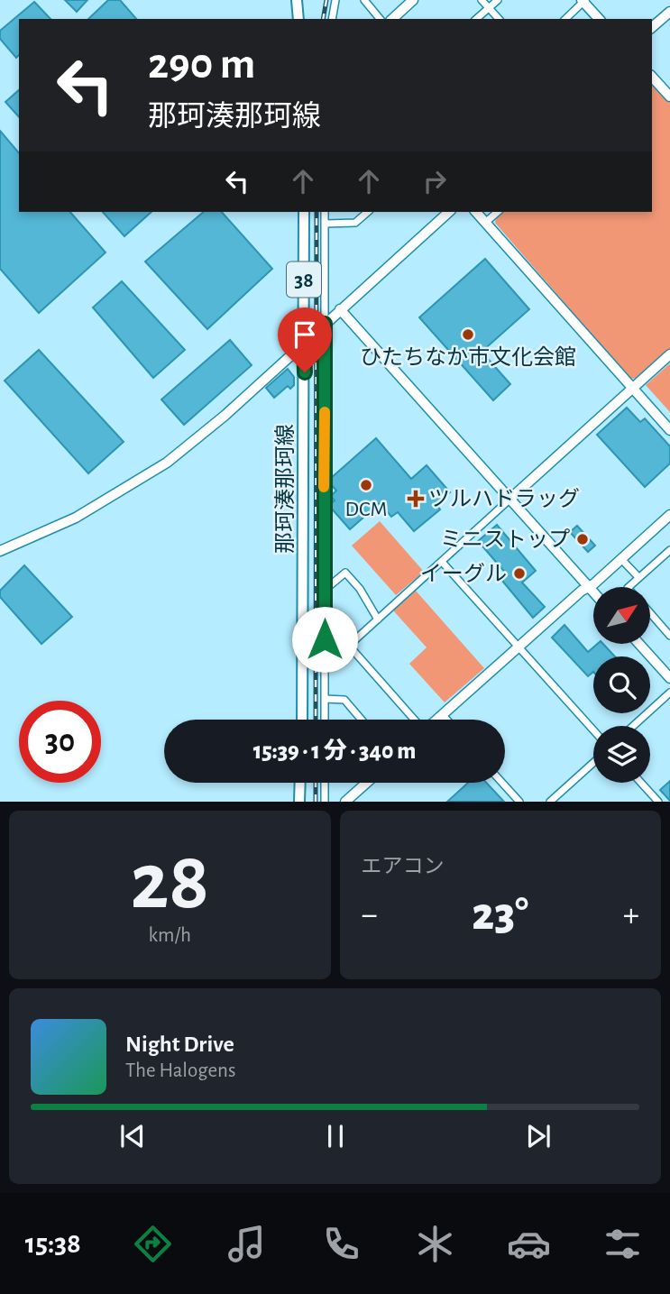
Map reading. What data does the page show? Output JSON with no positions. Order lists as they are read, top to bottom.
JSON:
{
  "streets": {
    "main road": ["38", "那珂湊那珂線"]
  },
  "places": {
    "other": [
      "ひたちなか市文化会館",
      "DCM",
      "ミニストップ",
      "イーグル"
    ],
    "health": ["ツルハドラッグ"]
  },
  "north": "top right",
  "page": {
    "turn": ["290 m", "那珂湊那珂線"],
    "limit": "30",
    "trip": "15:39 · 1 分 · 340 m",
    "tile": [
      ["28", "km/h"],
      "エアコン"
    ],
    "heat": ["−", "23°", "+"],
    "song": ["Night Drive", "The Halogens"],
    "tabs": "15:38"
  }
}
